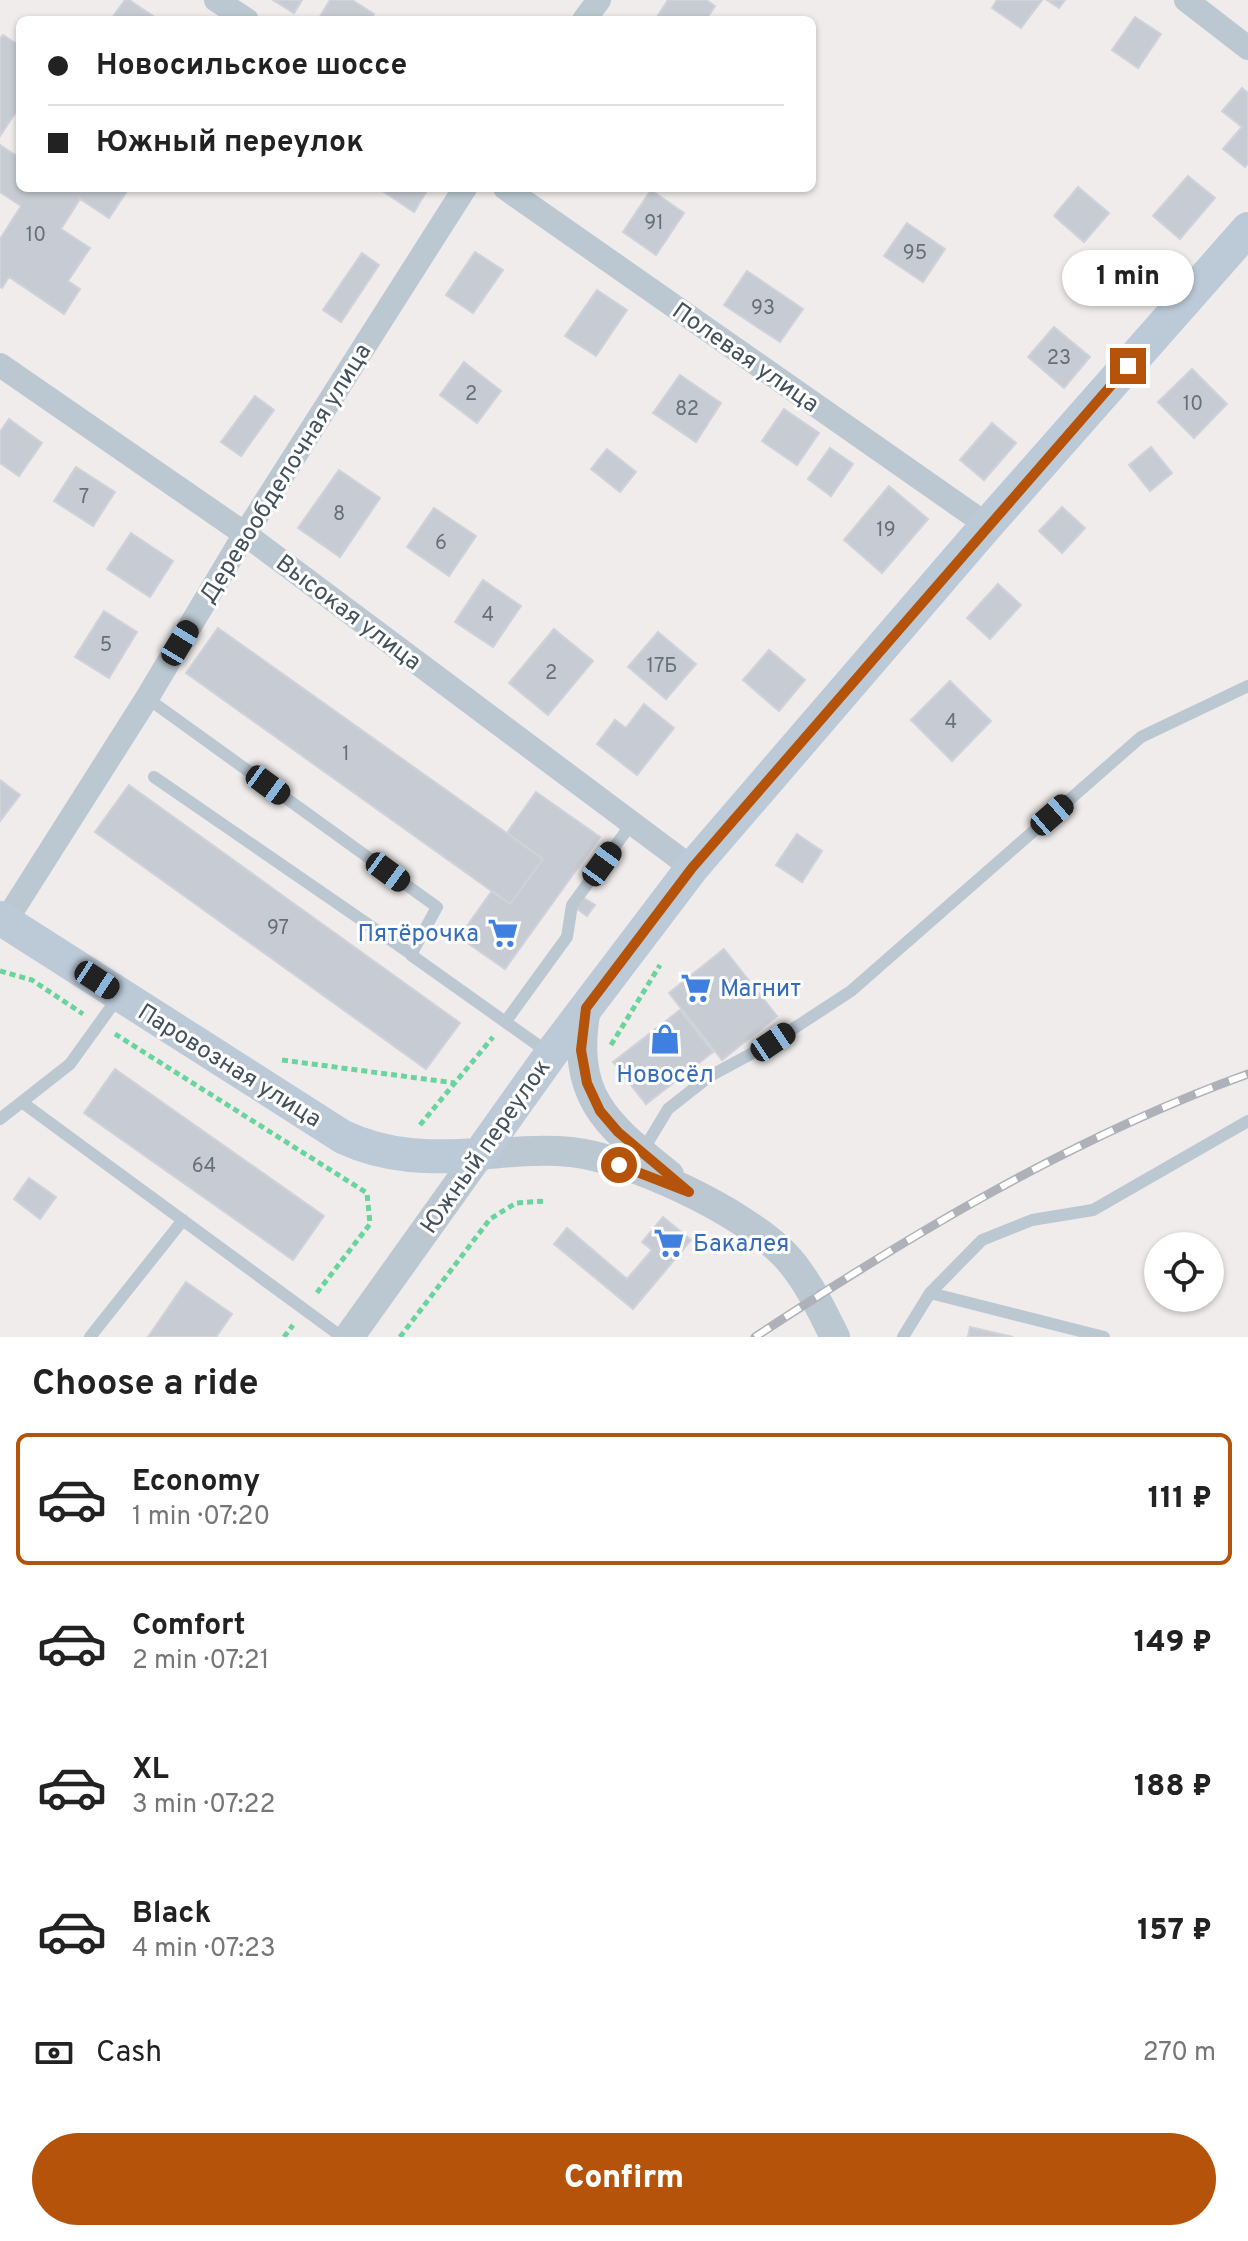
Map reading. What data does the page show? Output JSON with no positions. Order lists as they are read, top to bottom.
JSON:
{
  "streets": {
    "main road": ["Паровозная улица", "Южный переулок"],
    "street": ["Полевая улица", "Деревообделочная улица", "Высокая улица"]
  },
  "crossings": [
    ["Полевая улица", "Южный переулок"],
    ["Деревообделочная улица", "Высокая улица"],
    ["Деревообделочная улица", "Паровозная улица"],
    ["Высокая улица", "Южный переулок"],
    ["Паровозная улица", "Южный переулок"]
  ],
  "places": {
    "supermarket": ["Пятёрочка", "Магнит", "Бакалея"],
    "shop": ["Новосёл"]
  },
  "house_numbers": [
    "91",
    "10",
    "95",
    "93",
    "23",
    "2",
    "10",
    "82",
    "7",
    "8",
    "19",
    "6",
    "4",
    "5",
    "17Б",
    "2",
    "4",
    "1",
    "97",
    "64"
  ],
  "page": {
    "banner": ["Новосильское шоссе", "Южный переулок"],
    "bubble": "1 min",
    "heading": "Choose a ride",
    "list": [
      {
        "name": "Economy",
        "note": "1 min · 07:20",
        "value": "111 ₽"
      },
      {
        "name": "Comfort",
        "note": "2 min · 07:21",
        "value": "149 ₽"
      },
      {
        "name": "XL",
        "note": "3 min · 07:22",
        "value": "188 ₽"
      },
      {
        "name": "Black",
        "note": "4 min · 07:23",
        "value": "157 ₽"
      }
    ],
    "pay": ["Cash", "270 m"],
    "buttons": "Confirm"
  }
}
